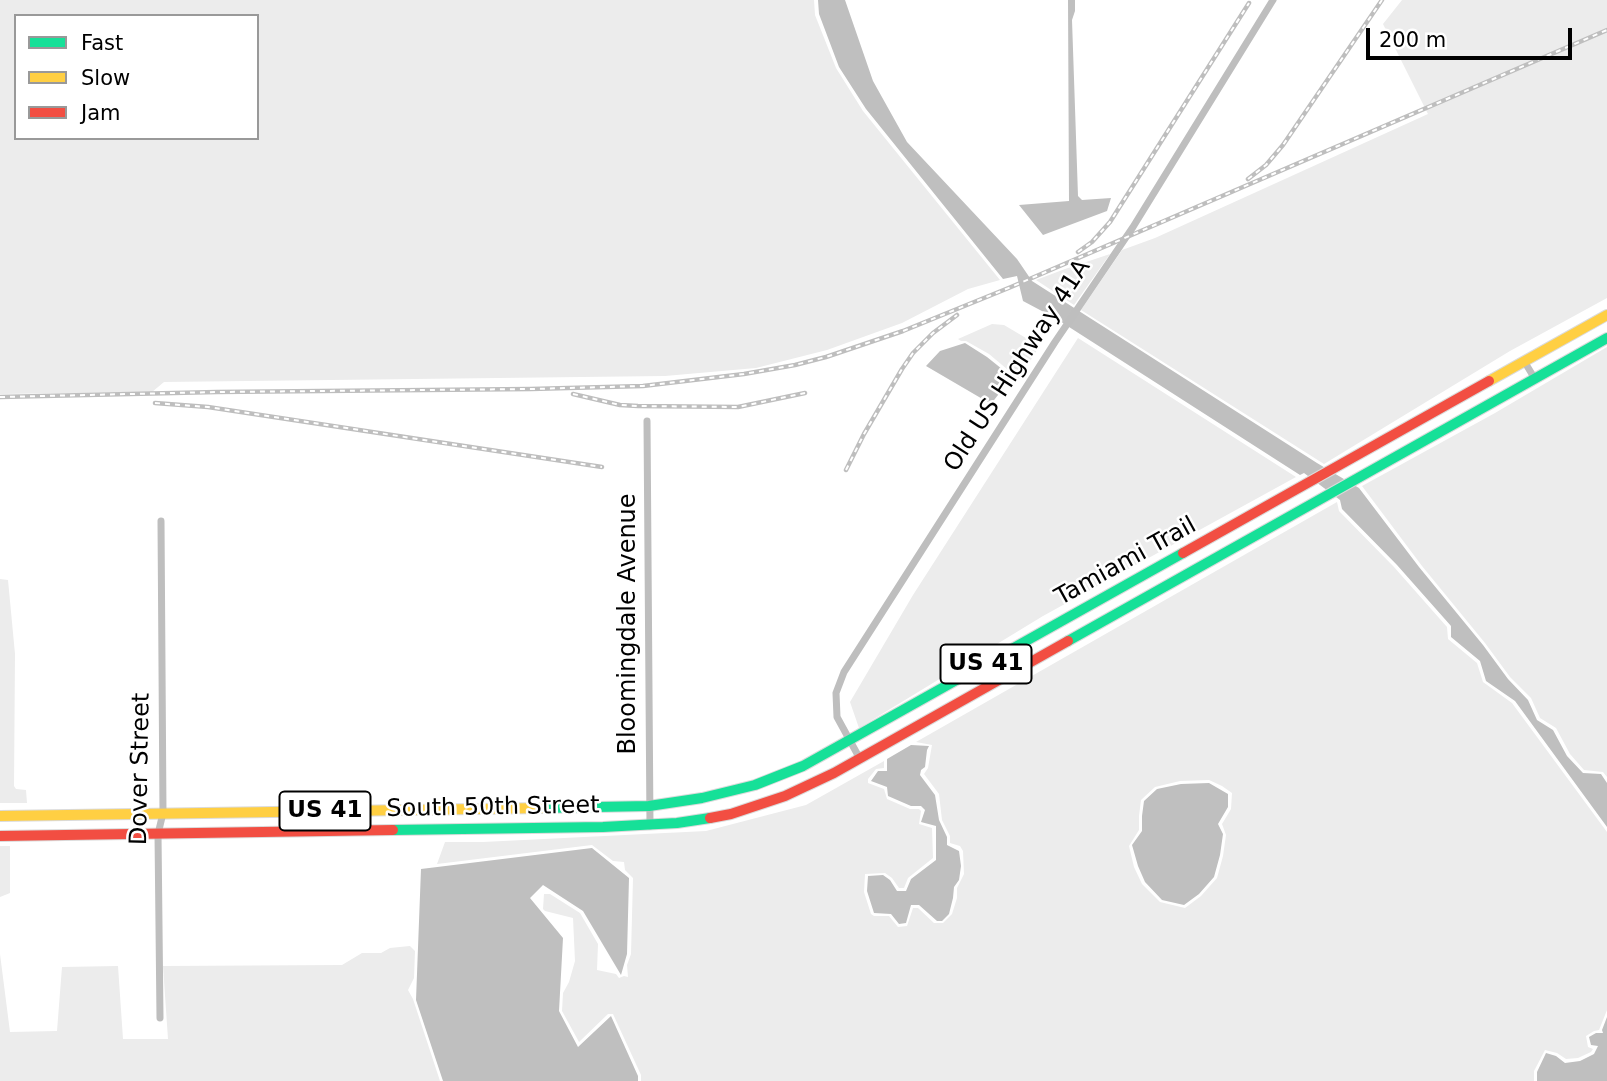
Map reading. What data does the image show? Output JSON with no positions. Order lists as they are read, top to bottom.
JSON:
{
  "streets": {
    "main road": ["Tamiami Trail", "US 41", "South 50th Street"],
    "street": ["Old US Highway 41A", "Bloomingdale Avenue", "Dover Street"]
  },
  "crossings": [
    ["Old US Highway 41A", "Tamiami Trail"],
    ["Tamiami Trail", "Bloomingdale Avenue"],
    ["Tamiami Trail", "South 50th Street"],
    ["Bloomingdale Avenue", "South 50th Street"],
    ["Dover Street", "South 50th Street"]
  ],
  "legend": ["Fast", "Slow", "Jam"],
  "scale_bar": "200 m"
}
